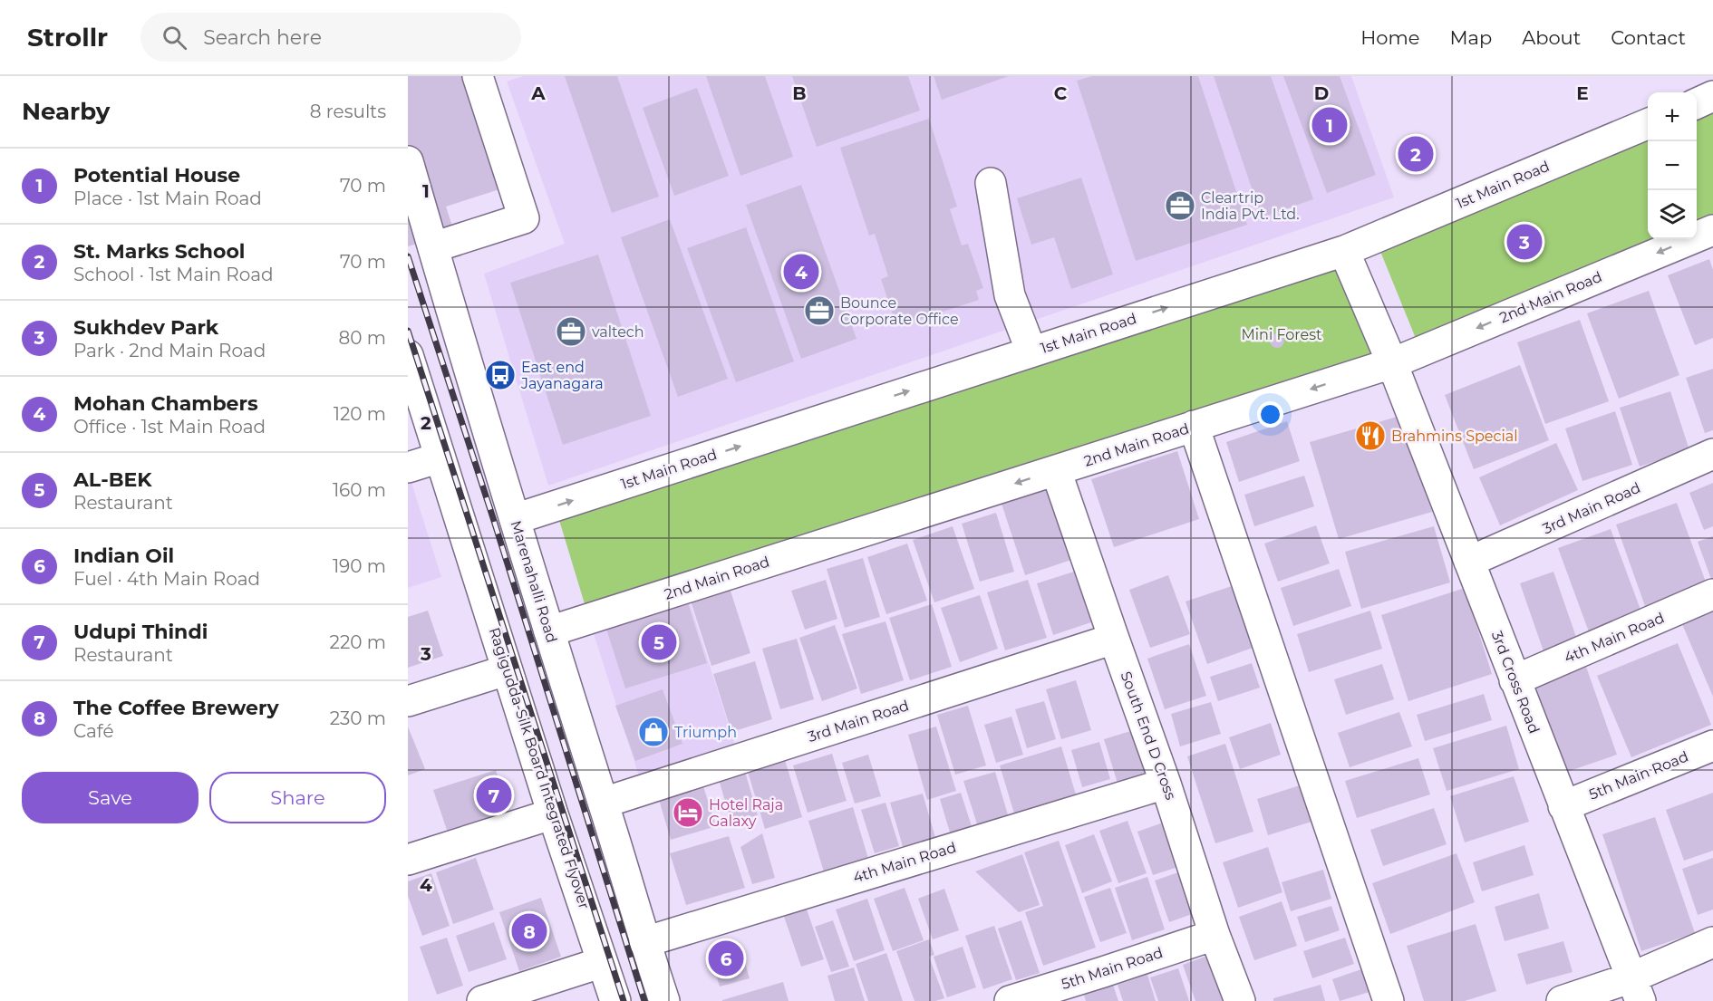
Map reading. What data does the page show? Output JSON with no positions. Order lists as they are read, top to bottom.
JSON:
{
  "streets": {
    "street": [
      "1st Main Road",
      "2nd Main Road",
      "3rd Main Road",
      "Marenahalli Road",
      "4th Main Road",
      "3rd Cross Road",
      "South End D Cross",
      "Ragigudda-Silk Board Integrated Flyover",
      "5th Main Road"
    ]
  },
  "crossings": [
    ["1st Main Road", "Marenahalli Road"],
    ["1st Main Road", "3rd Cross Road"],
    ["2nd Main Road", "Marenahalli Road"],
    ["2nd Main Road", "3rd Cross Road"],
    ["2nd Main Road", "South End D Cross"],
    ["3rd Main Road", "Marenahalli Road"],
    ["3rd Main Road", "3rd Cross Road"],
    ["3rd Main Road", "South End D Cross"],
    ["Marenahalli Road", "4th Main Road"],
    ["4th Main Road", "3rd Cross Road"],
    ["4th Main Road", "South End D Cross"],
    ["3rd Cross Road", "5th Main Road"],
    ["South End D Cross", "5th Main Road"]
  ],
  "one_way": ["1st Main Road", "2nd Main Road"],
  "parks": ["Mini Forest"],
  "places": {
    "office": ["Cleartrip India Pvt. Ltd.", "Bounce Corporate Office", "valtech"],
    "bus stop": ["East end Jayanagara"],
    "restaurant": ["Brahmins Special"],
    "shop": ["Triumph"],
    "hotel": ["Hotel Raja Galaxy"]
  },
  "page": {
    "header": "Strollr",
    "search": "Search here",
    "nav": [
      "Home",
      "Map",
      "About",
      "Contact"
    ],
    "heading": ["Nearby", "8 results"],
    "map_buttons": ["+", "−"],
    "pins": [
      "1",
      "2",
      "3",
      "4",
      "5",
      "7",
      "8",
      "6"
    ],
    "list": [
      {
        "mark": "1",
        "name": "Potential House",
        "note": "Place · 1st Main Road",
        "value": "70 m"
      },
      {
        "mark": "2",
        "name": "St. Marks School",
        "note": "School · 1st Main Road",
        "value": "70 m"
      },
      {
        "mark": "3",
        "name": "Sukhdev Park",
        "note": "Park · 2nd Main Road",
        "value": "80 m"
      },
      {
        "mark": "4",
        "name": "Mohan Chambers",
        "note": "Office · 1st Main Road",
        "value": "120 m"
      },
      {
        "mark": "5",
        "name": "AL-BEK",
        "note": "Restaurant",
        "value": "160 m"
      },
      {
        "mark": "6",
        "name": "Indian Oil",
        "note": "Fuel · 4th Main Road",
        "value": "190 m"
      },
      {
        "mark": "7",
        "name": "Udupi Thindi",
        "note": "Restaurant",
        "value": "220 m"
      },
      {
        "mark": "8",
        "name": "The Coffee Brewery",
        "note": "Café",
        "value": "230 m"
      }
    ],
    "buttons": ["Save", "Share"]
  },
  "grid": {
    "columns": [
      "A",
      "B",
      "C",
      "D",
      "E"
    ],
    "rows": [
      "1",
      "2",
      "3",
      "4"
    ]
  }
}
